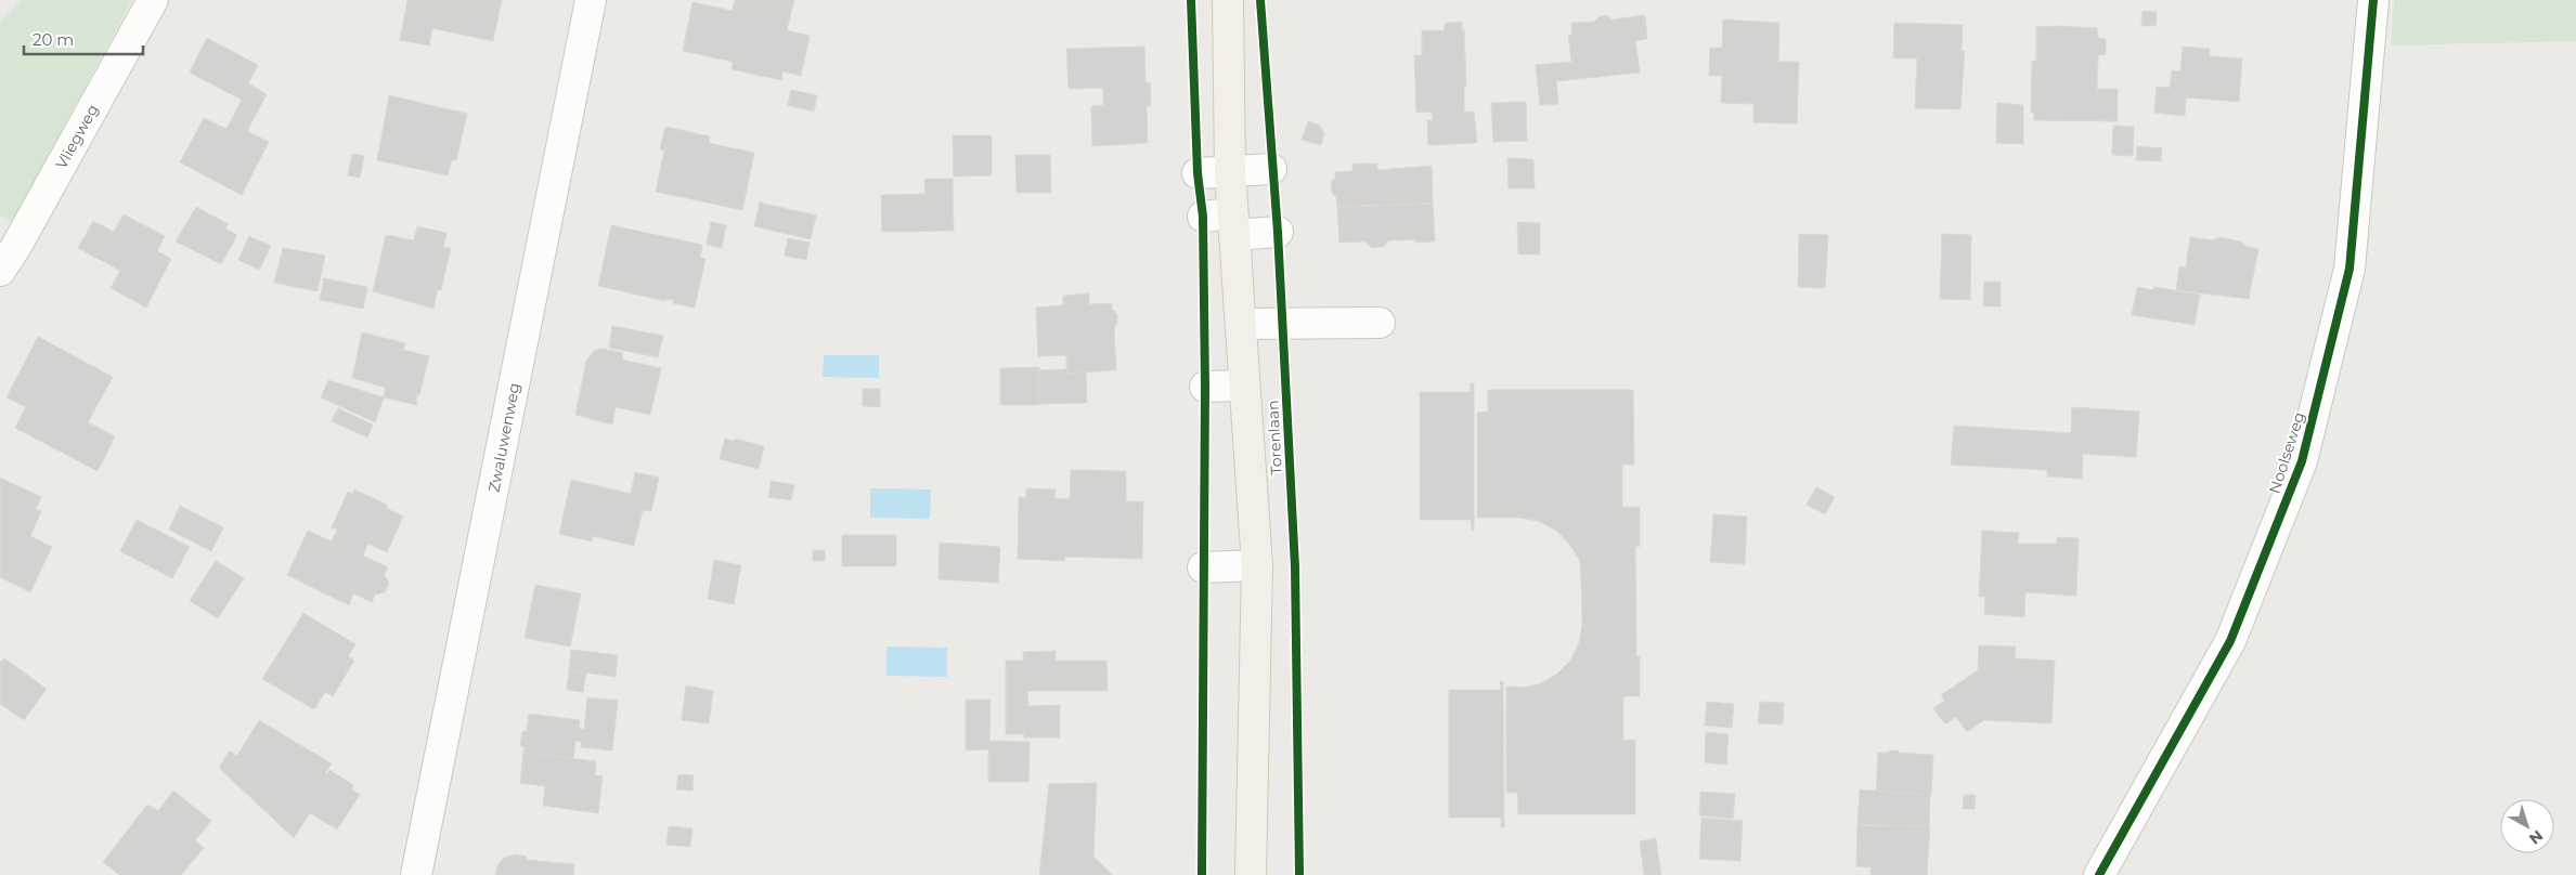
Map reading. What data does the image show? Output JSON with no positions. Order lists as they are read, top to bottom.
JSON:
{
  "streets": {
    "main road": ["Torenlaan"],
    "street": ["Vliegweg", "Zwaluwenweg", "Noolseweg"]
  },
  "scale_bar": "20 m",
  "north": "bottom right"
}
